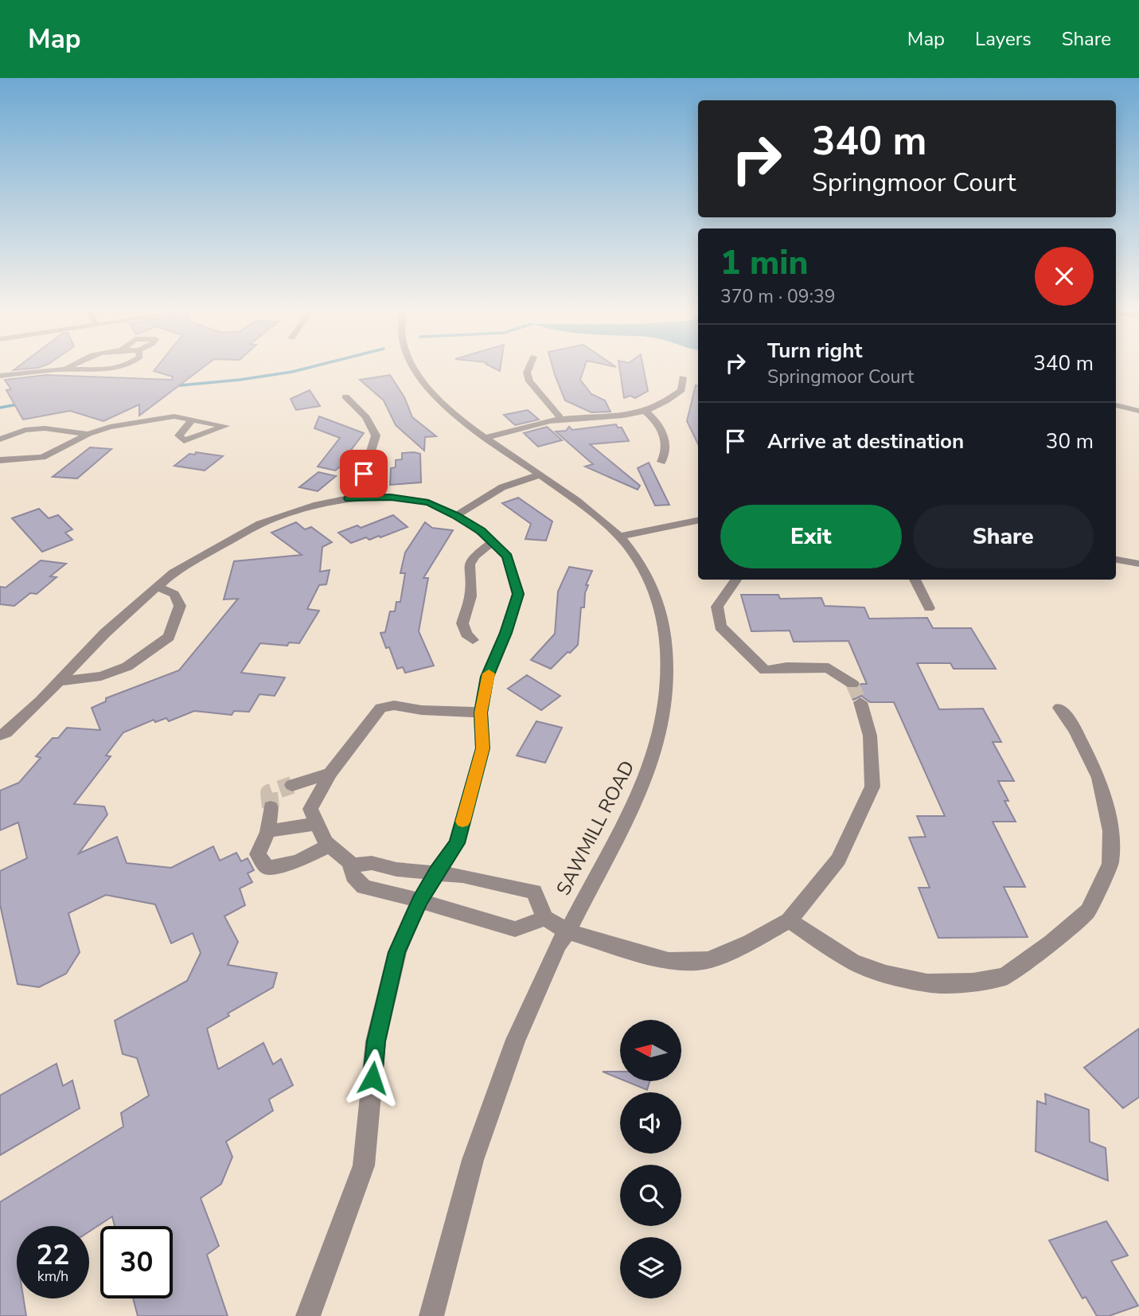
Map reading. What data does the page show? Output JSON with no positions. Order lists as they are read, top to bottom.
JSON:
{
  "streets": {
    "street": ["SAWMILL ROAD"]
  },
  "north": "left",
  "page": {
    "header": "Map",
    "nav": ["Map", "Layers", "Share"],
    "turn": ["340 m", "Springmoor Court"],
    "heading": ["1 min", "370 m · 09:39"],
    "list": [
      {
        "name": "Turn right",
        "note": "Springmoor Court",
        "value": "340 m"
      },
      {
        "name": "Arrive at destination",
        "value": "30 m"
      }
    ],
    "buttons": ["Exit", "Share"],
    "speed": "22 km/h",
    "limit": "30"
  }
}
